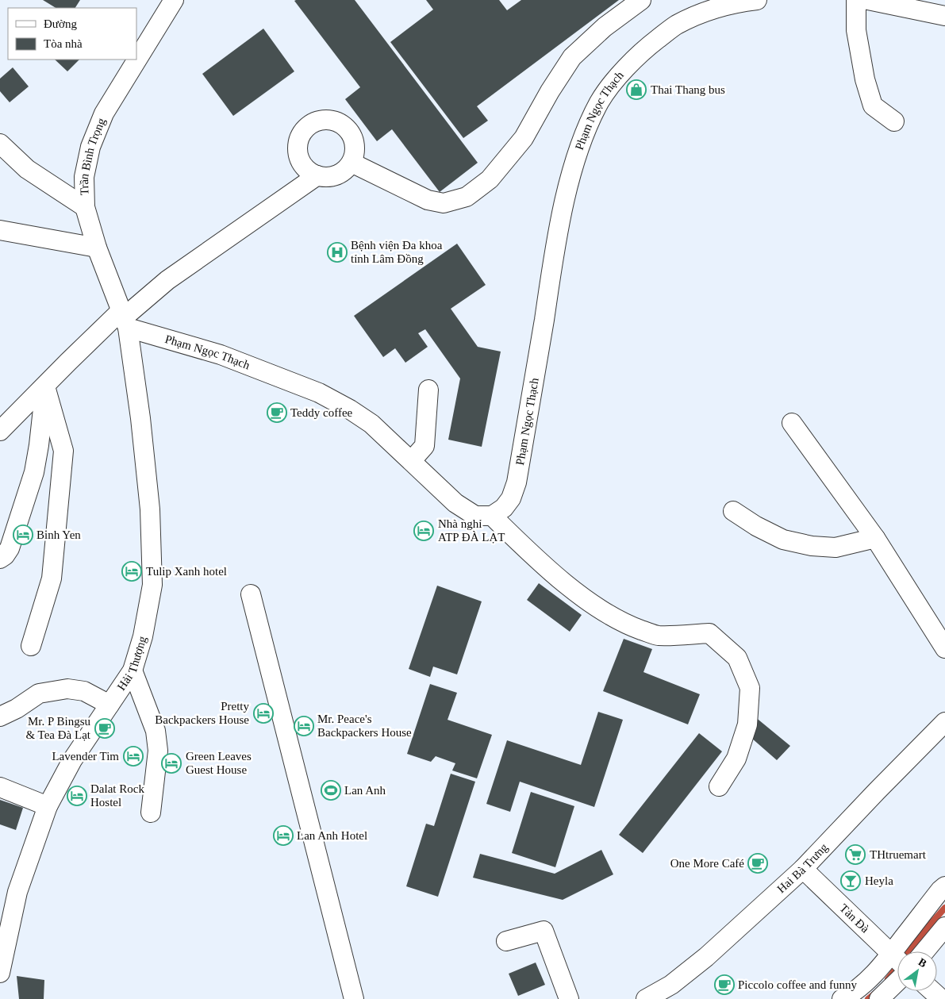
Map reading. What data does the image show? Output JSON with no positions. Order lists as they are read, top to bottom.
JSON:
{
  "streets": {
    "street": [
      "Phạm Ngọc Thạch",
      "Trần Bình Trọng",
      "Hải Thượng",
      "Hai Bà Trưng",
      "Tản Đà"
    ]
  },
  "crossings": [
    ["Phạm Ngọc Thạch", "Trần Bình Trọng"],
    ["Phạm Ngọc Thạch", "Hải Thượng"],
    ["Trần Bình Trọng", "Hải Thượng"],
    ["Hai Bà Trưng", "Tản Đà"]
  ],
  "places": {
    "shop": ["Thai Thang bus"],
    "hospital": ["Bệnh viện Đa khoa tỉnh Lâm Đồng"],
    "cafe": [
      "Teddy coffee",
      "Mr. P Bingsu & Tea Đà Lạt",
      "One More Café",
      "Piccolo coffee and funny"
    ],
    "hotel": [
      "Nhà nghỉ ATP ĐÀ LẠT",
      "Binh Yen",
      "Tulip Xanh hotel",
      "Pretty Backpackers House",
      "Mr. Peace's Backpackers House",
      "Lavender Tim",
      "Green Leaves Guest House",
      "Dalat Rock Hostel",
      "Lan Anh Hotel"
    ],
    "sports": ["Lan Anh"],
    "supermarket": ["THtruemart"],
    "bar": ["Heyla"]
  },
  "legend": ["Đường", "Tòa nhà"],
  "north": "top right"
}
